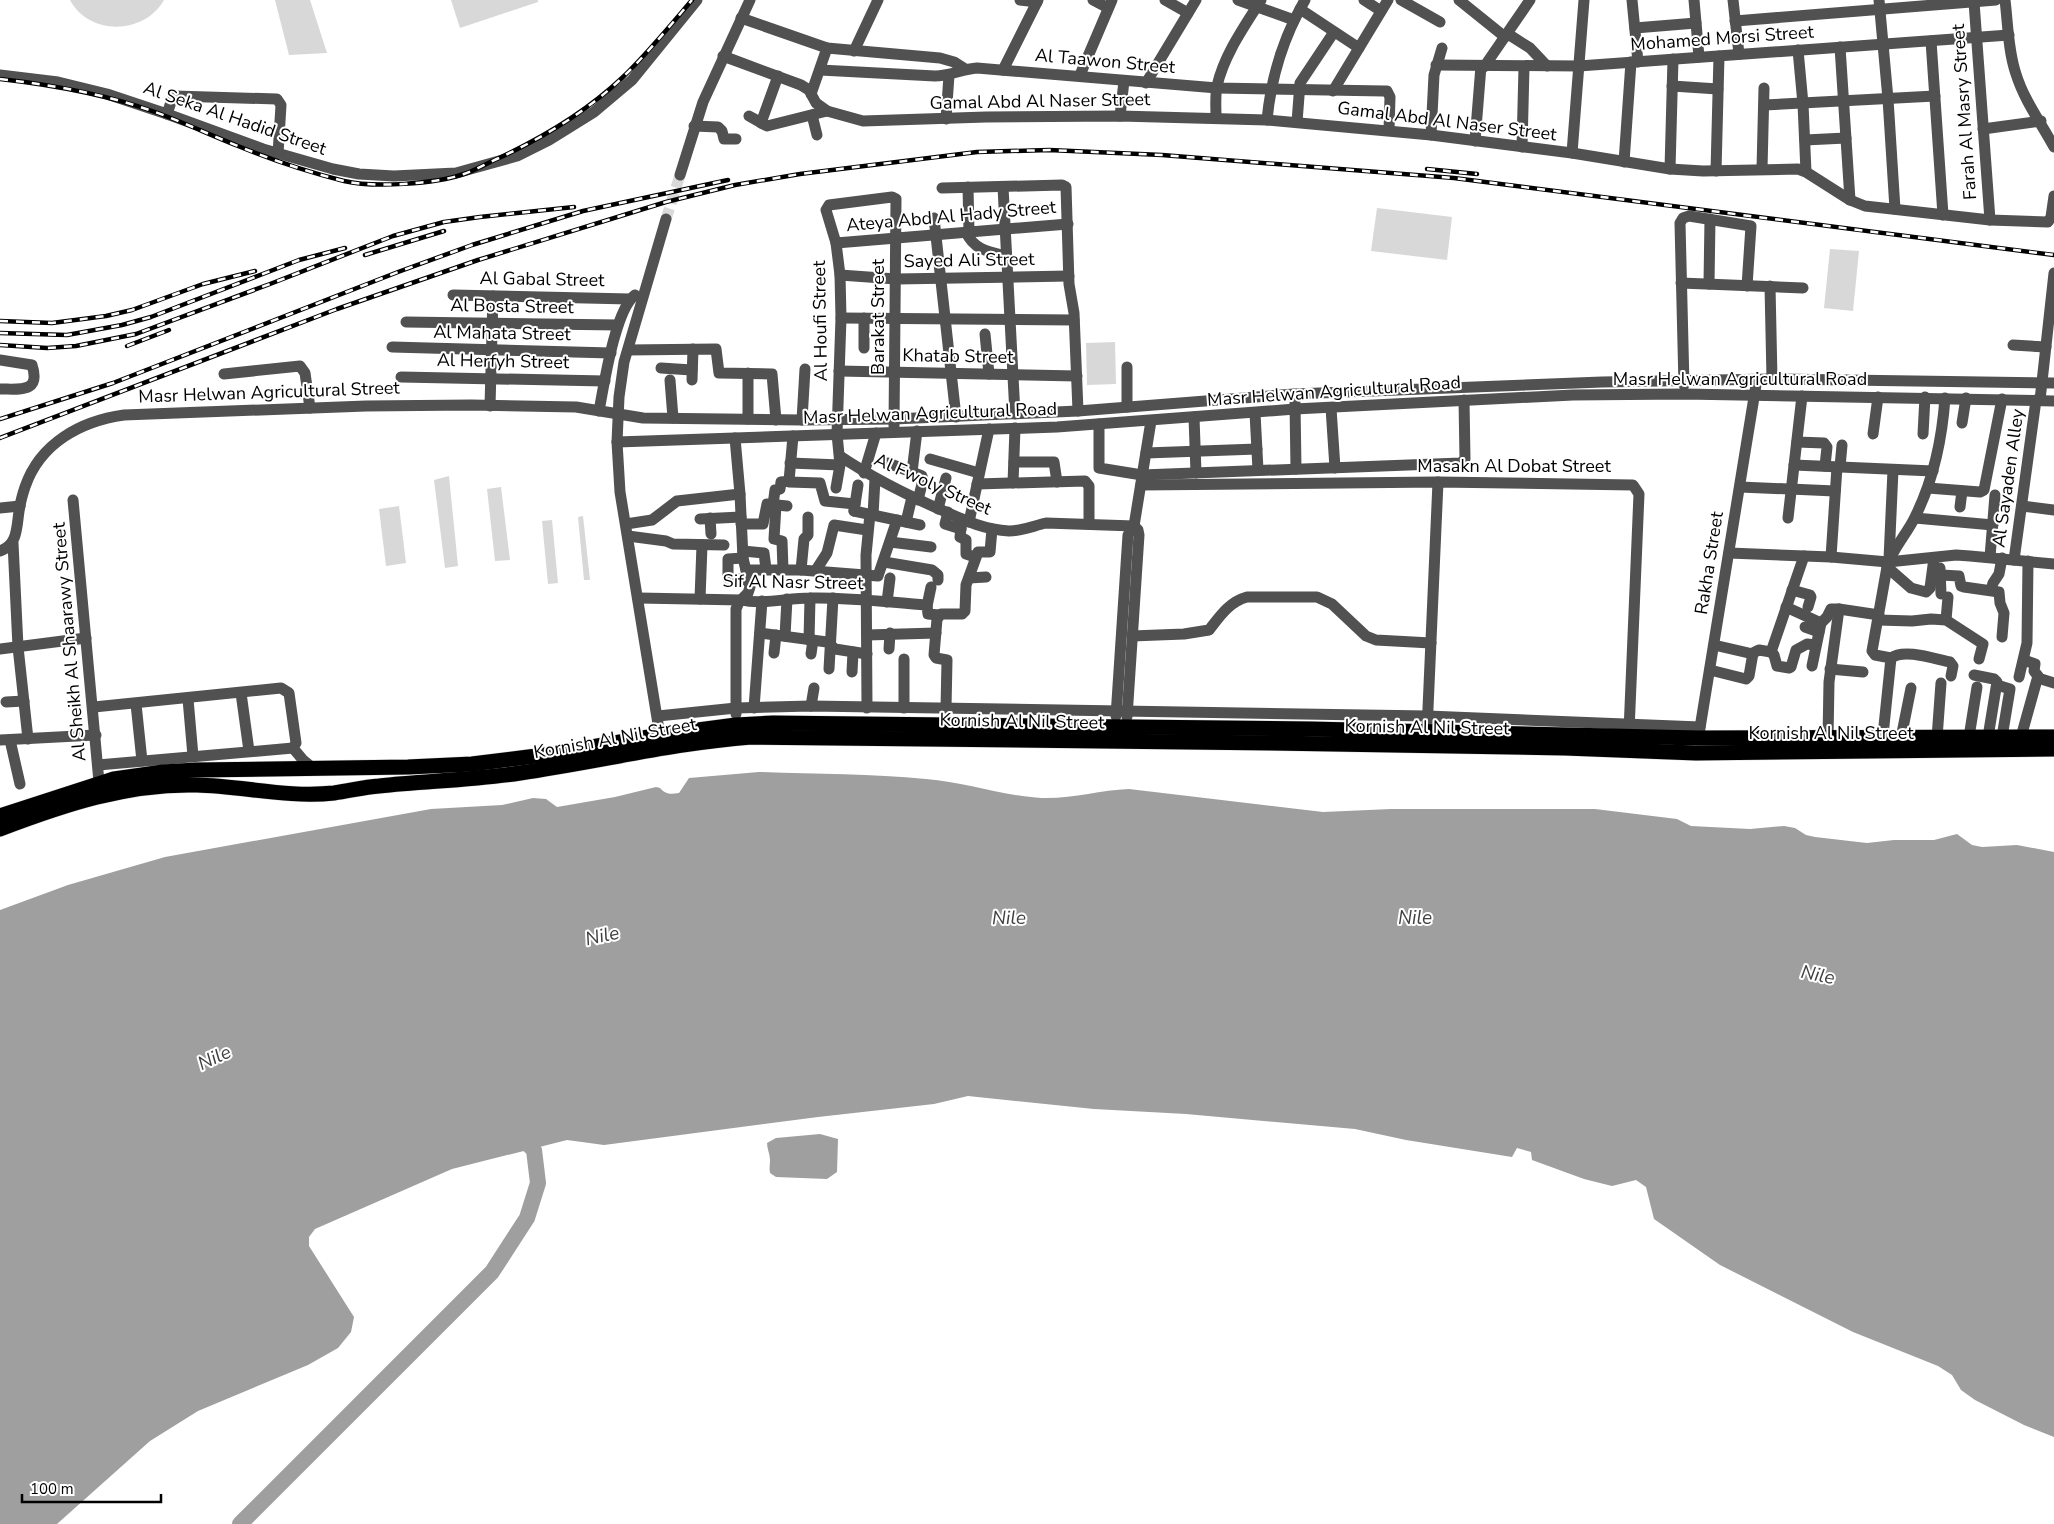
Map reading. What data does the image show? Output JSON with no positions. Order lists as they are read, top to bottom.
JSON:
{
  "streets": {
    "highway": ["Kornish Al Nil Street"],
    "street": [
      "Mohamed Morsi Street",
      "Al Taawon Street",
      "Gamal Abd Al Naser Street",
      "Farah Al Masry Street",
      "Al Seka Al Hadid Street",
      "Ateya Abd Al Hady Street",
      "Sayed Ali Street",
      "Al Gabal Street",
      "Al Bosta Street",
      "Barakat Street",
      "Al Houfi Street",
      "Al Mahata Street",
      "Khatab Street",
      "Al Herfyh Street",
      "Masr Helwan Agricultural Road",
      "Masr Helwan Agricultural Street",
      "Masakn Al Dobat Street",
      "Al Sayaden Alley",
      "Al Fwoly Street",
      "Rakha Street",
      "Sif Al Nasr Street",
      "Al Sheikh Al Shaarawy Street"
    ]
  },
  "crossings": [
    ["Mohamed Morsi Street", "Farah Al Masry Street"],
    ["Al Taawon Street", "Gamal Abd Al Naser Street"],
    ["Gamal Abd Al Naser Street", "Farah Al Masry Street"],
    ["Ateya Abd Al Hady Street", "Barakat Street"],
    ["Ateya Abd Al Hady Street", "Al Houfi Street"],
    ["Sayed Ali Street", "Barakat Street"],
    ["Sayed Ali Street", "Al Houfi Street"],
    ["Barakat Street", "Al Houfi Street"],
    ["Barakat Street", "Khatab Street"],
    ["Barakat Street", "Masr Helwan Agricultural Road"],
    ["Al Houfi Street", "Khatab Street"],
    ["Al Houfi Street", "Masr Helwan Agricultural Road"],
    ["Al Houfi Street", "Al Fwoly Street"],
    ["Masr Helwan Agricultural Road", "Masr Helwan Agricultural Street"],
    ["Masr Helwan Agricultural Road", "Al Sayaden Alley"],
    ["Masr Helwan Agricultural Road", "Rakha Street"],
    ["Masakn Al Dobat Street", "Kornish Al Nil Street"],
    ["Rakha Street", "Kornish Al Nil Street"],
    ["Al Sheikh Al Shaarawy Street", "Kornish Al Nil Street"]
  ],
  "water": ["Nile"],
  "scale_bar": "100 m"
}
